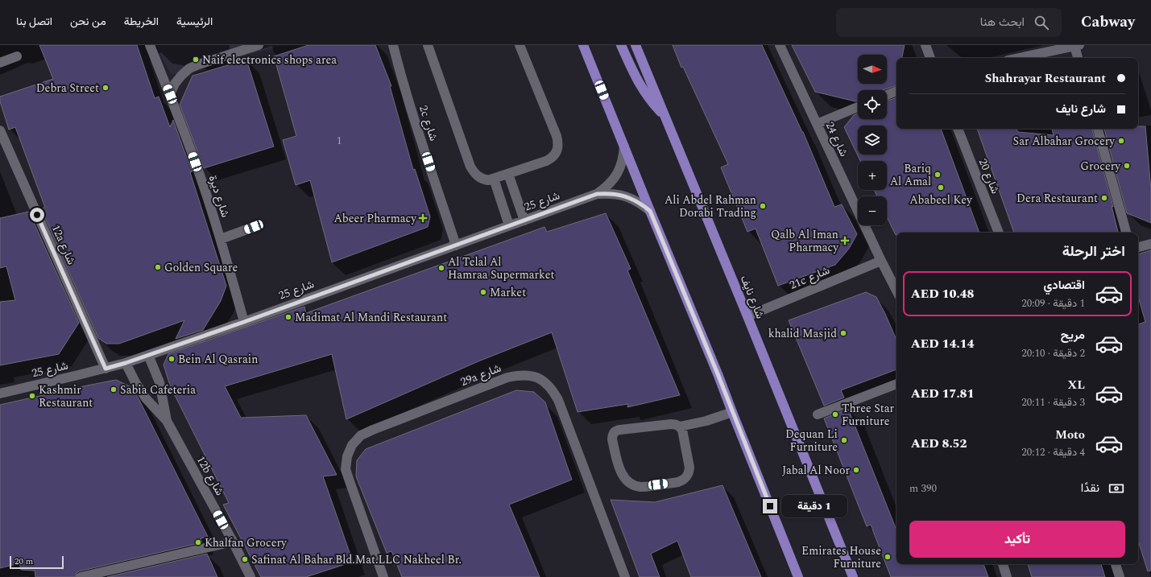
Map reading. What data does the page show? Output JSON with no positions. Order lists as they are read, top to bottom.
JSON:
{
  "streets": {
    "main road": ["شارع نايف"],
    "street": [
      "2c شارع",
      "شارع 24",
      "شارع 20",
      "شارع ديرة",
      "شارع 25",
      "12a شارع",
      "21c شارع",
      "29a شارع",
      "12b شارع"
    ]
  },
  "crossings": [
    ["2c شارع", "شارع 25"],
    ["شارع 24", "21c شارع"],
    ["شارع ديرة", "شارع 25"],
    ["شارع 25", "12a شارع"],
    ["شارع 25", "12b شارع"],
    ["21c شارع", "شارع نايف"]
  ],
  "places": {
    "other": [
      "Naif electronics shops area",
      "Debra Street",
      "Sar Albahar Grocery",
      "Grocery",
      "Bariq Al Amal",
      "Ababeel Key",
      "Dera Restaurant",
      "Ali Abdel Rahman Dorabi Trading",
      "Golden Square",
      "Al Telal Al Hamraa Supermarket",
      "Market",
      "Madimat Al Mandi Restaurant",
      "khalid Masjid",
      "Bein Al Qasrain",
      "Sabia Cafeteria",
      "Kashmir Restaurant",
      "Three Star Furniture",
      "Dequan Li Furniture",
      "Jabal Al Noor",
      "Khalfan Grocery",
      "Emirates House Furniture",
      "Safinat Al Bahar.Bld.Mat.LLC Nakheel Br."
    ],
    "health": ["Abeer Pharmacy", "Qalb Al Iman Pharmacy"]
  },
  "house_numbers": ["1"],
  "scale_bar": "20 m",
  "north": "right",
  "page": {
    "header": "Cabway",
    "search": "ابحث هنا",
    "nav": [
      "الرئيسية",
      "الخريطة",
      "من نحن",
      "اتصل بنا"
    ],
    "map_buttons": ["+", "−"],
    "banner": ["Shahrayar Restaurant", "شارع نايف"],
    "heading": "اختر الرحلة",
    "list": [
      {
        "name": "اقتصادي",
        "note": "1 دقيقة · 20:09",
        "value": "AED 10.48"
      },
      {
        "name": "مريح",
        "note": "2 دقيقة · 20:10",
        "value": "AED 14.14"
      },
      {
        "name": "XL",
        "note": "3 دقيقة · 20:11",
        "value": "AED 17.81"
      },
      {
        "name": "Moto",
        "note": "4 دقيقة · 20:12",
        "value": "AED 8.52"
      }
    ],
    "pay": ["نقدًا", "390 m"],
    "bubble": "1 دقيقة",
    "buttons": "تأكيد",
    "scale": "20 m"
  }
}
